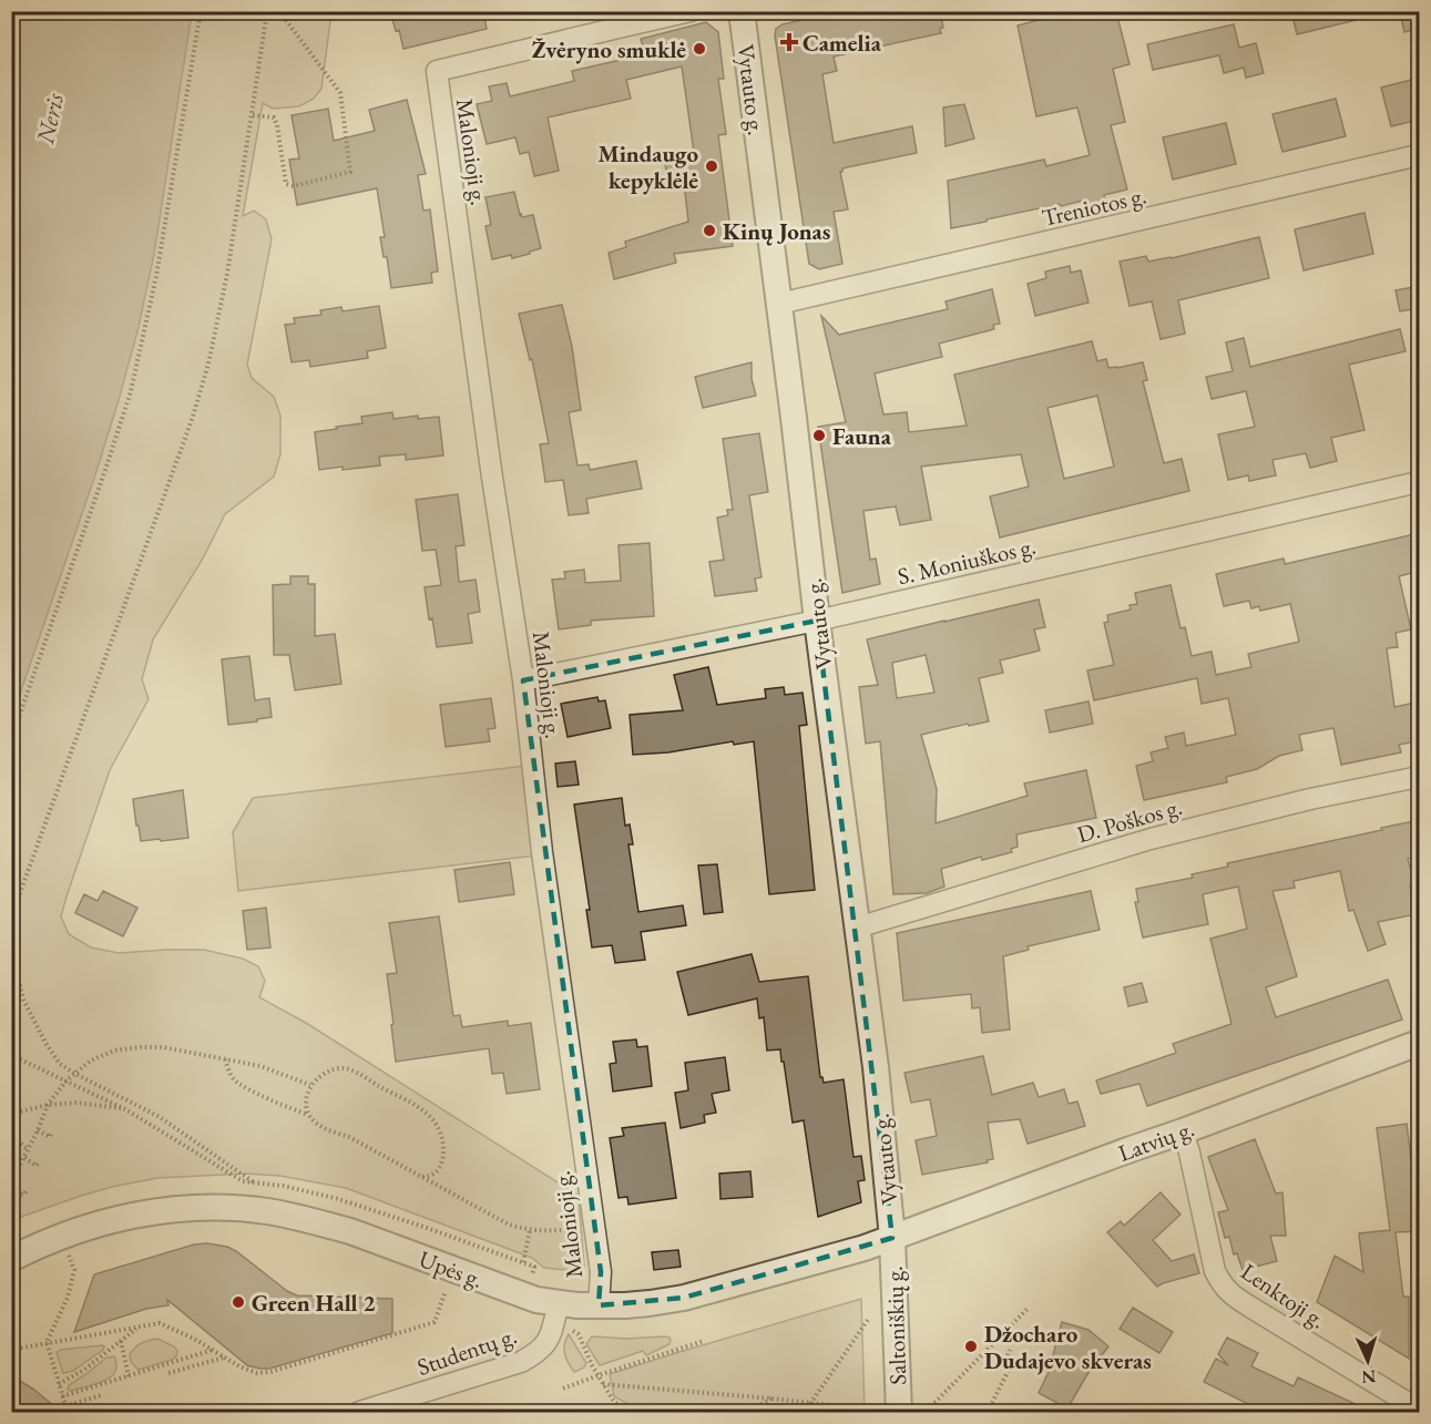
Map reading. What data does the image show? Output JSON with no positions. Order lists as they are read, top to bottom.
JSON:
{
  "streets": {
    "street": [
      "Vytauto g.",
      "Malonioji g.",
      "Treniotos g.",
      "S. Moniuškos g.",
      "D. Poškos g.",
      "Latvių g.",
      "Upės g.",
      "Lenktoji g.",
      "Saltoniškių g.",
      "Studentų g."
    ]
  },
  "crossings": [
    ["Vytauto g.", "Treniotos g."],
    ["Vytauto g.", "S. Moniuškos g."],
    ["Vytauto g.", "D. Poškos g."],
    ["Vytauto g.", "Latvių g."],
    ["Vytauto g.", "Upės g."],
    ["Vytauto g.", "Saltoniškių g."],
    ["Malonioji g.", "S. Moniuškos g."],
    ["Malonioji g.", "Upės g."],
    ["Latvių g.", "Upės g."],
    ["Latvių g.", "Lenktoji g."],
    ["Latvių g.", "Saltoniškių g."],
    ["Upės g.", "Saltoniškių g."],
    ["Upės g.", "Studentų g."]
  ],
  "water": ["Neris"],
  "places": {
    "health": ["Camelia"],
    "other": [
      "Žvėryno smuklė",
      "Mindaugo kepyklėlė",
      "Kinų Jonas",
      "Fauna",
      "Green Hall 2",
      "Džocharo Dudajevo skveras"
    ]
  },
  "north": "bottom"
}
